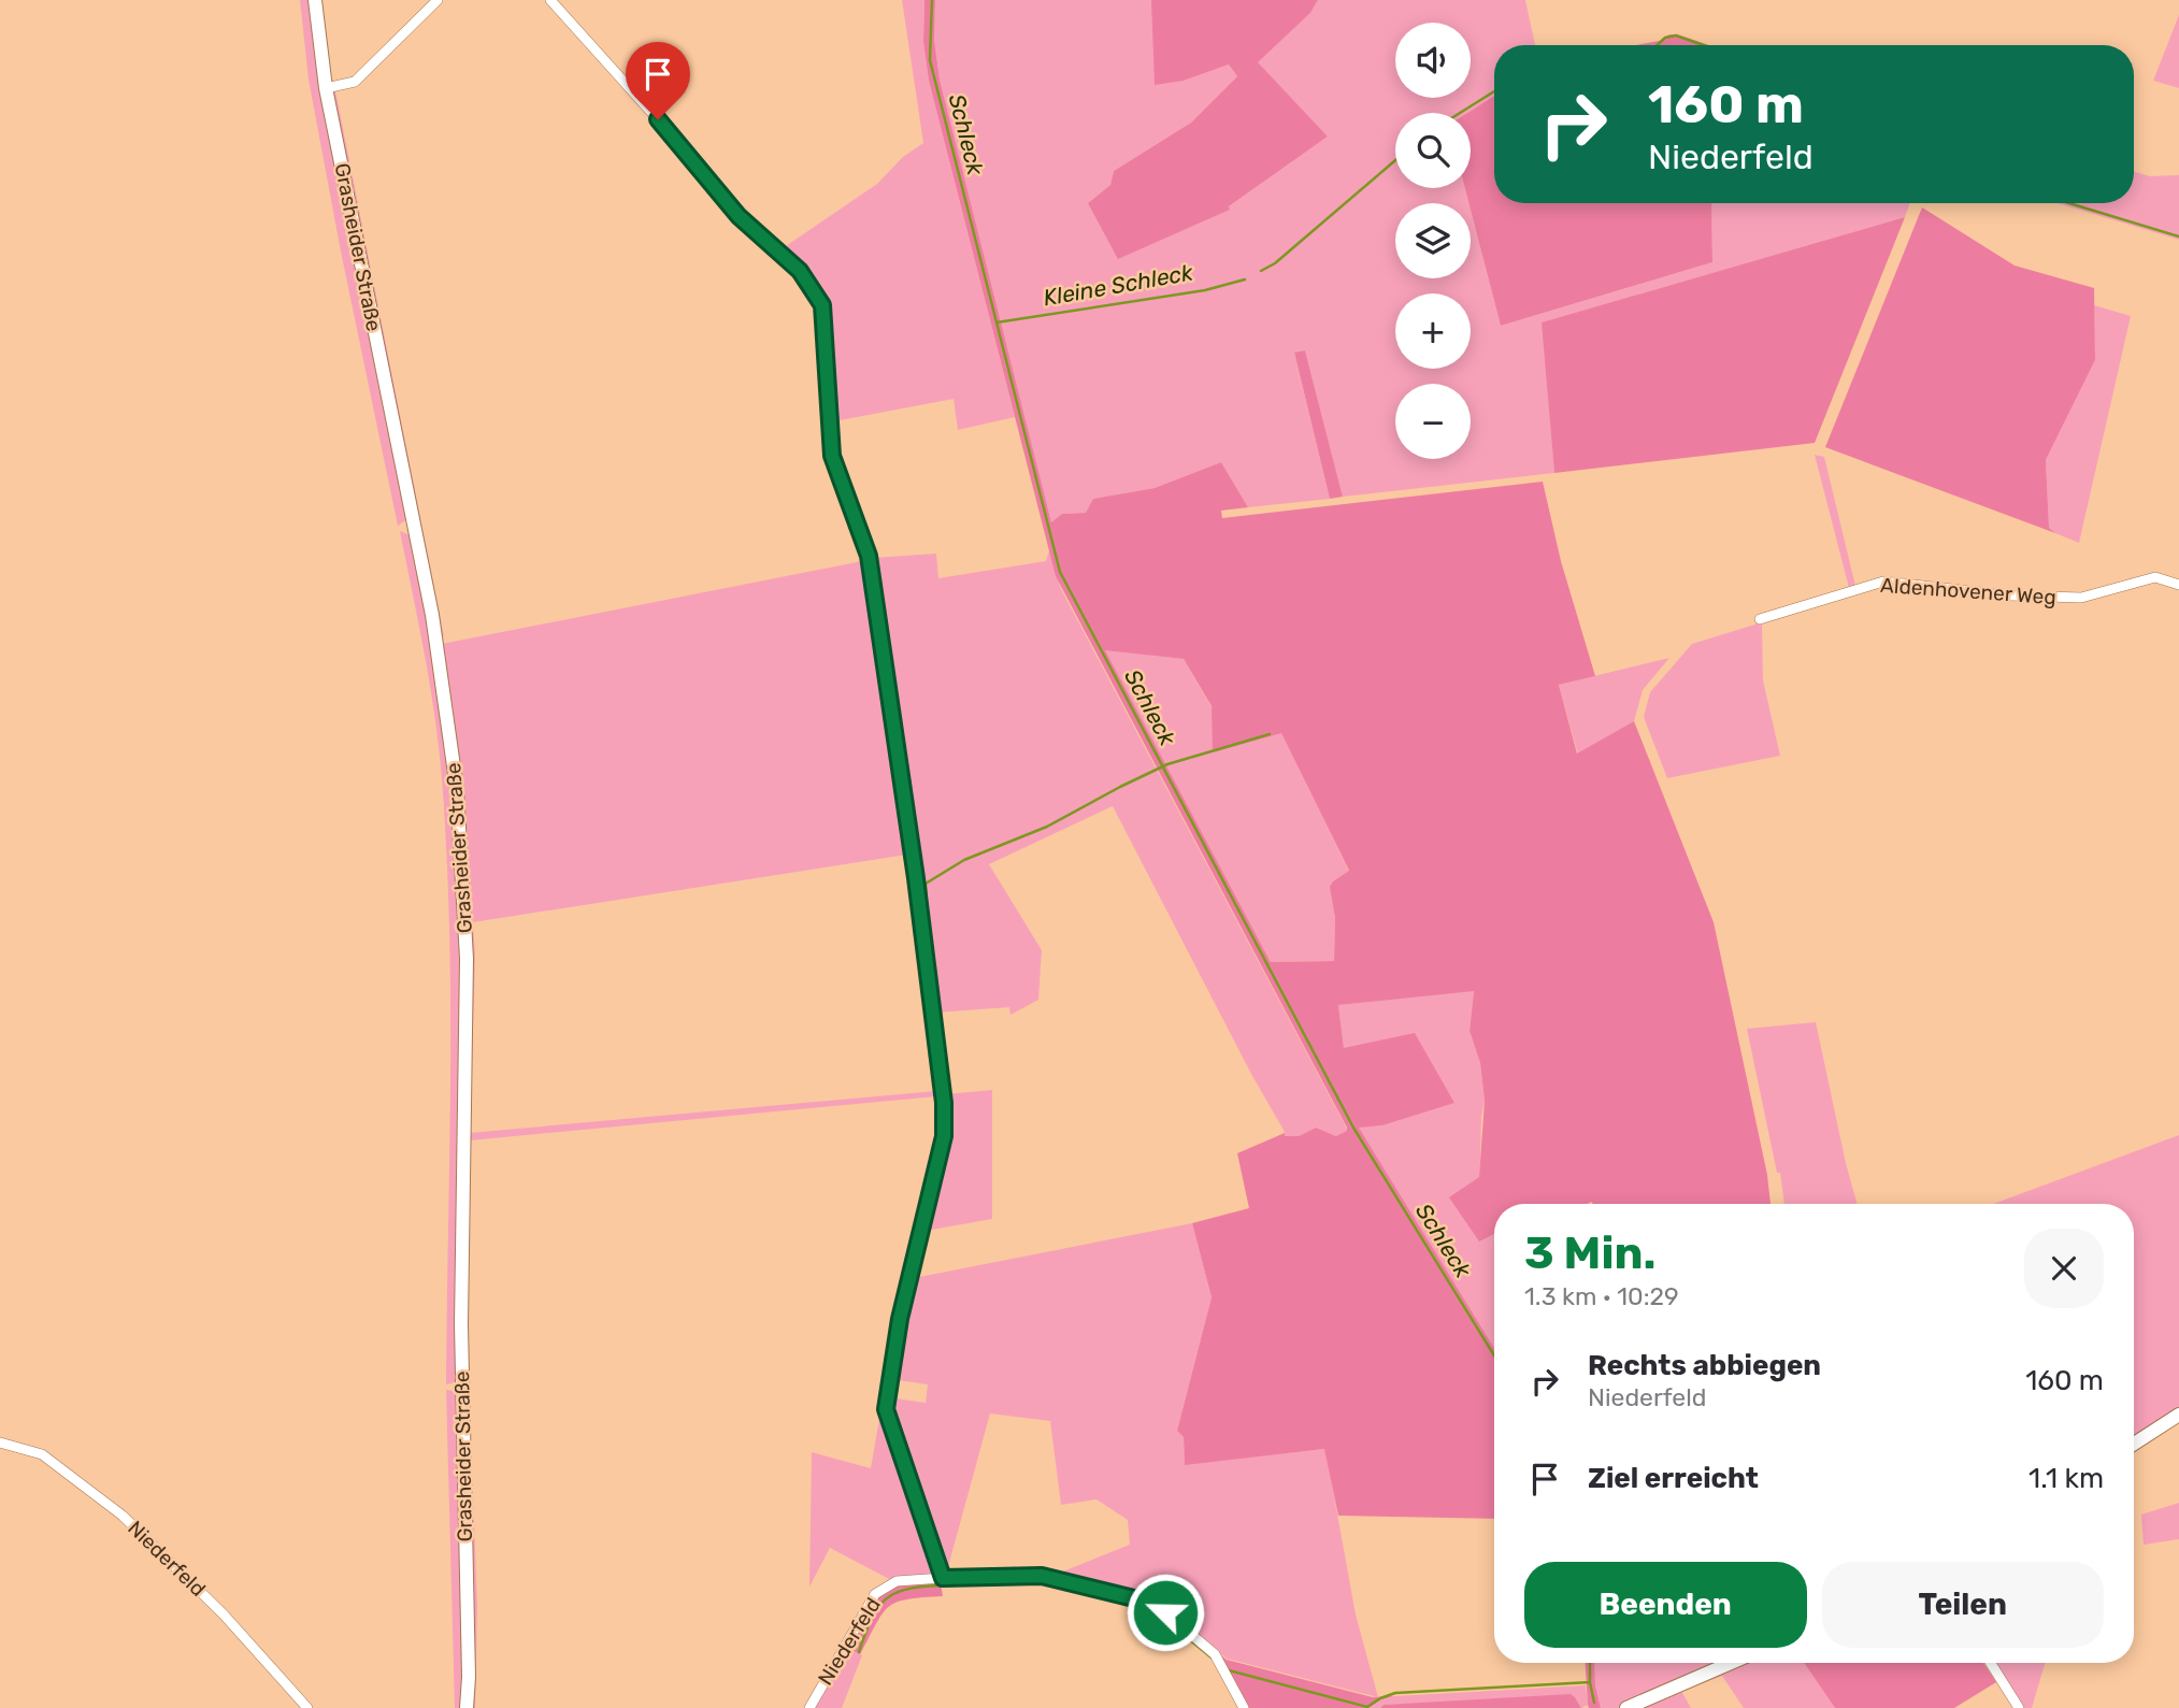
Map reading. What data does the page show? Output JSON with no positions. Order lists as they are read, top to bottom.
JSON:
{
  "streets": {
    "street": ["Grasheider Straße", "Aldenhovener Weg", "Niederfeld"]
  },
  "water": ["Schleck", "Kleine Schleck"],
  "page": {
    "map_buttons": ["+", "−"],
    "turn": ["160 m", "Niederfeld"],
    "heading": ["3 Min.", "1.3 km · 10:29"],
    "list": [
      {
        "name": "Rechts abbiegen",
        "note": "Niederfeld",
        "value": "160 m"
      },
      {
        "name": "Ziel erreicht",
        "value": "1.1 km"
      }
    ],
    "buttons": ["Beenden", "Teilen"]
  }
}
